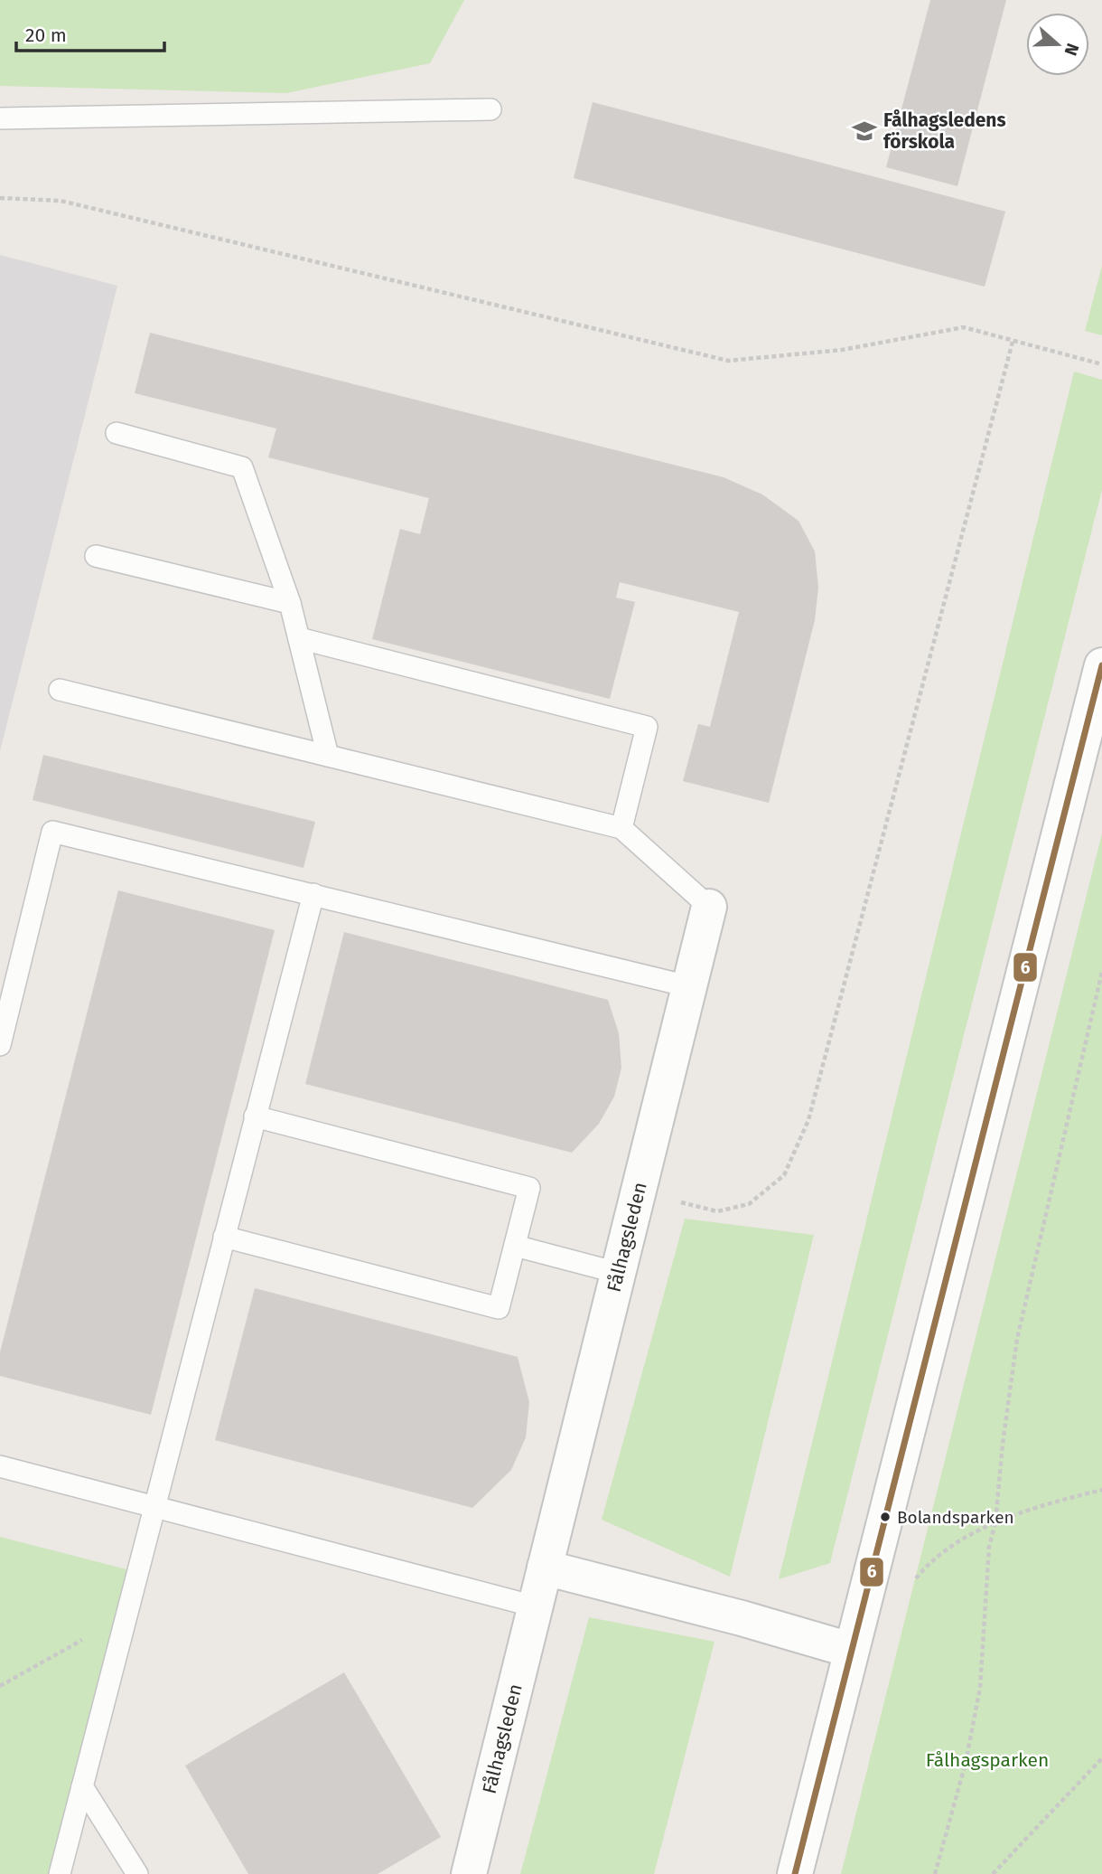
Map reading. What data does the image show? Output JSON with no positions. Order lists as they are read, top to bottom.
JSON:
{
  "streets": {
    "street": ["Fålhagsleden"]
  },
  "parks": ["Fålhagsparken"],
  "places": {
    "school or university": ["Fålhagsledens förskola"],
    "other": ["Bolandsparken"]
  },
  "lines": ["transit line 6"],
  "scale_bar": "20 m",
  "north": "right"
}
